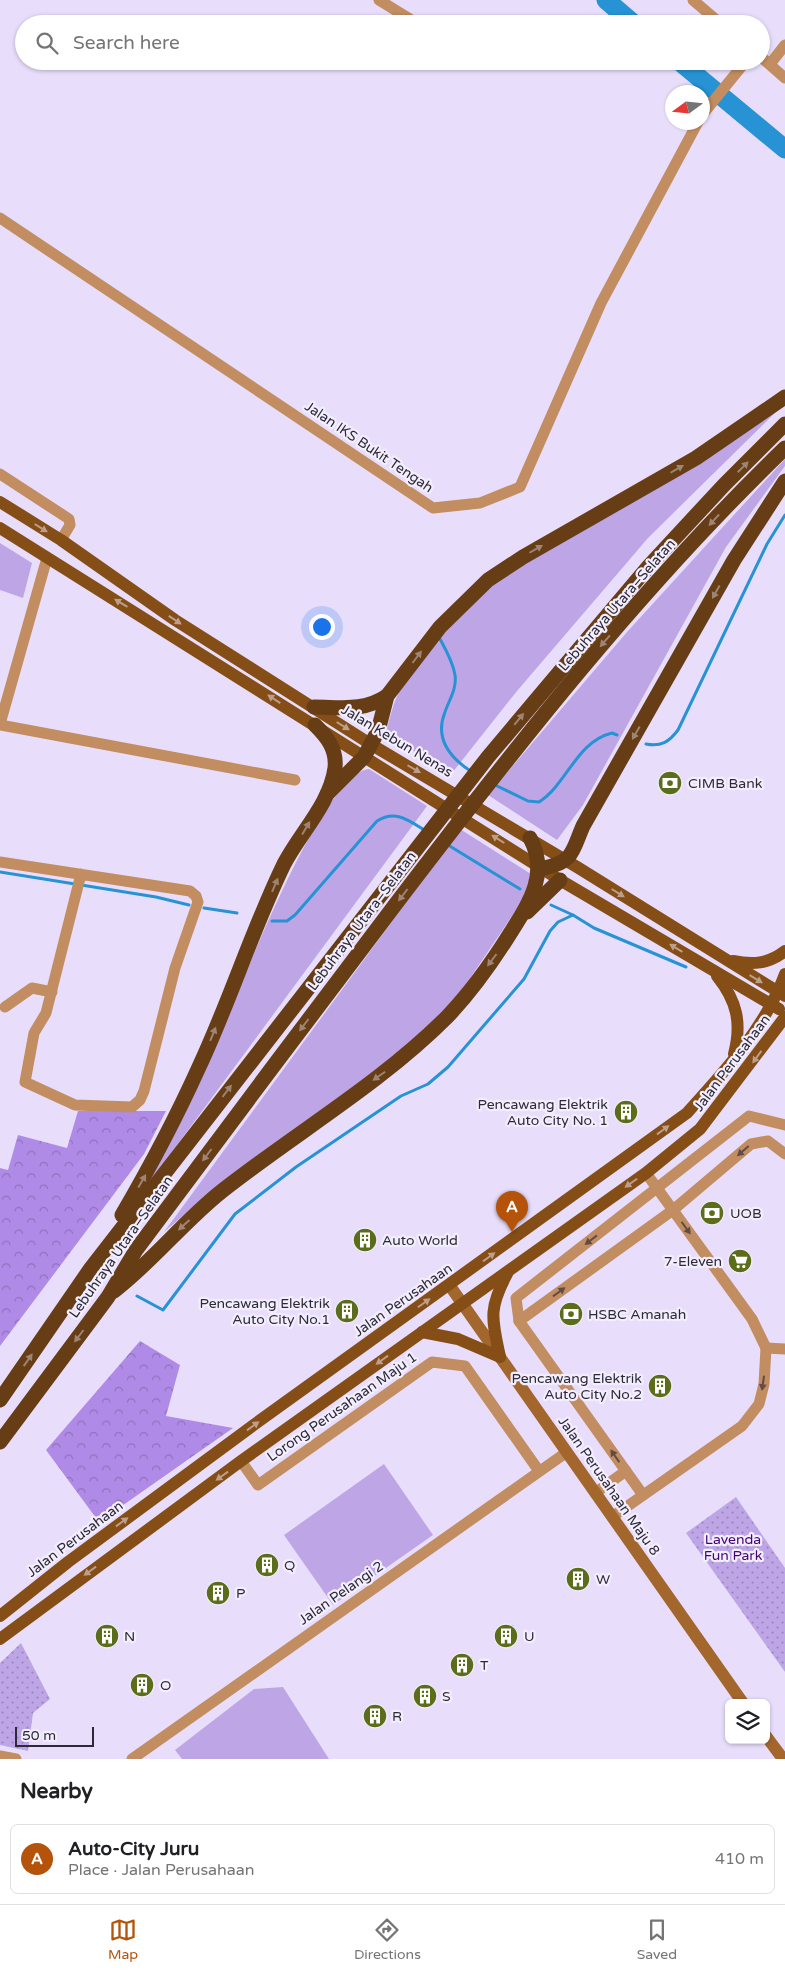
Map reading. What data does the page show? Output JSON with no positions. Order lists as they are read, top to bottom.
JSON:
{
  "streets": {
    "highway": ["Lebuhraya Utara–Selatan"],
    "main road": ["Jalan Kebun Nenas", "Jalan Perusahaan"],
    "street": [
      "Jalan IKS Bukit Tengah",
      "Lorong Perusahaan Maju 1",
      "Jalan Perusahaan Maju 8",
      "Jalan Pelangi 2"
    ]
  },
  "crossings": [
    ["Jalan Kebun Nenas", "Jalan Perusahaan"],
    ["Jalan Perusahaan", "Lorong Perusahaan Maju 1"],
    ["Jalan Perusahaan", "Jalan Perusahaan Maju 8"],
    ["Lorong Perusahaan Maju 1", "Jalan Pelangi 2"],
    ["Jalan Perusahaan Maju 8", "Jalan Pelangi 2"]
  ],
  "parks": ["Lavenda Fun Park"],
  "places": {
    "bank": ["CIMB Bank", "UOB", "HSBC Amanah"],
    "building": [
      "Pencawang Elektrik Auto City No. 1",
      "Auto World",
      "Pencawang Elektrik Auto City No.1",
      "Pencawang Elektrik Auto City No.2",
      "Q",
      "W",
      "P",
      "N",
      "U",
      "T",
      "O",
      "S",
      "R"
    ],
    "supermarket": ["7-Eleven"]
  },
  "scale_bar": "50 m",
  "north": "left",
  "page": {
    "search": "Search here",
    "pins": "A",
    "scale": "50 m",
    "heading": "Nearby",
    "list": [
      {
        "mark": "A",
        "name": "Auto-City Juru",
        "note": "Place · Jalan Perusahaan",
        "value": "410 m"
      }
    ],
    "nav": ["Map", "Directions", "Saved"]
  }
}
